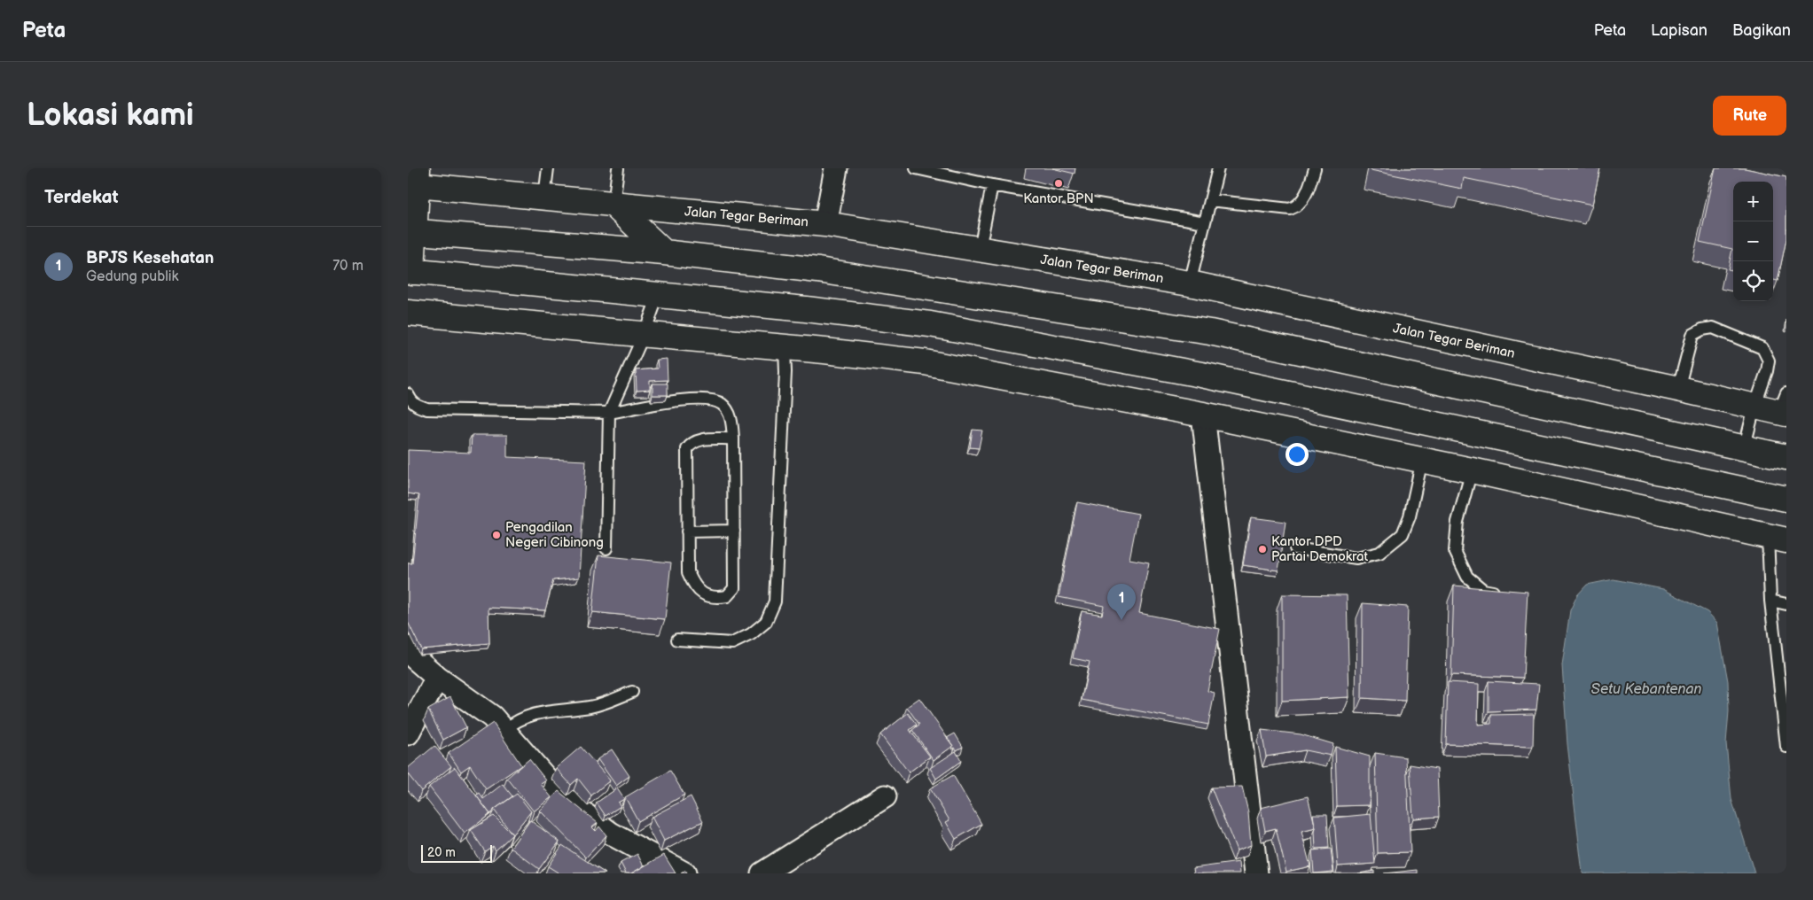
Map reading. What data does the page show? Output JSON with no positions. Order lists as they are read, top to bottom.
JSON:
{
  "streets": {
    "main road": ["Jalan Tegar Beriman"]
  },
  "water": ["Setu Kebantenan"],
  "places": ["Kantor BPN", "Pengadilan Negeri Cibinong", "Kantor DPD Partai Demokrat"],
  "scale_bar": "20 m",
  "page": {
    "header": "Peta",
    "nav": ["Peta", "Lapisan", "Bagikan"],
    "buttons": "Rute",
    "title": "Lokasi kami",
    "heading": "Terdekat",
    "map_buttons": ["+", "−"],
    "list": [
      {
        "mark": "1",
        "name": "BPJS Kesehatan",
        "note": "Gedung publik",
        "value": "70 m"
      }
    ],
    "pins": "1",
    "scale": "20 m"
  }
}
